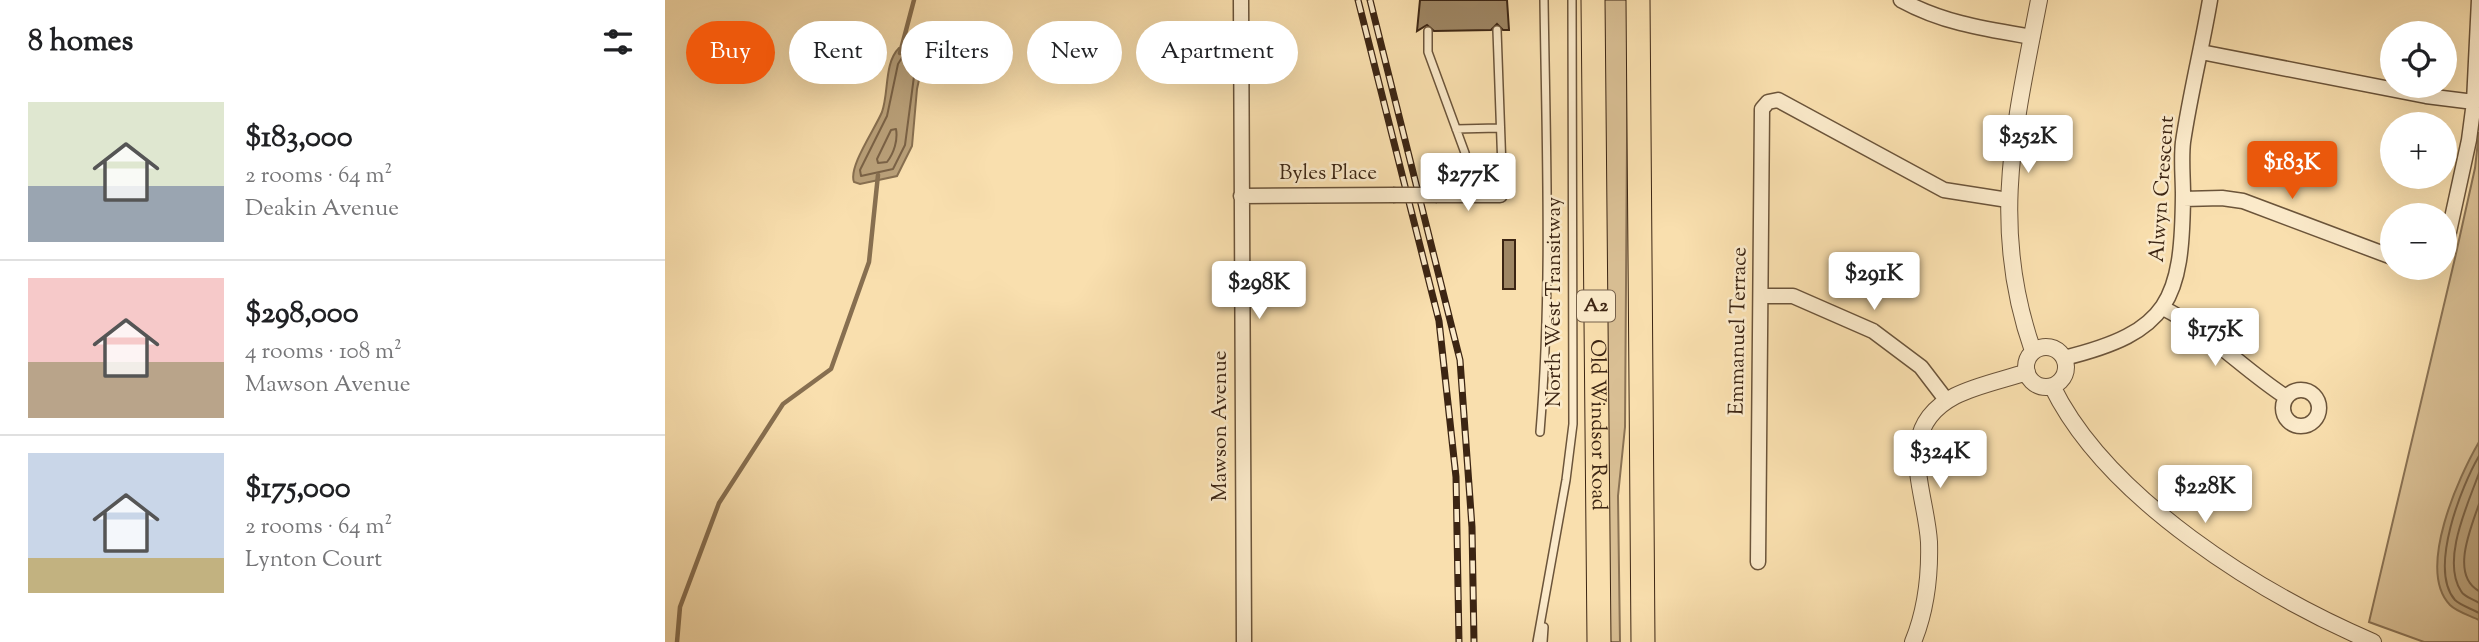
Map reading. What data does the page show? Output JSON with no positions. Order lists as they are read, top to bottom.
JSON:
{
  "streets": {
    "highway": ["A2", "Old Windsor Road"],
    "street": [
      "Byles Place",
      "Alwyn Crescent",
      "Emmanuel Terrace",
      "Mawson Avenue"
    ],
    "lane": ["North West Transitway"]
  },
  "crossings": [
    ["Byles Place", "Mawson Avenue"]
  ],
  "page": {
    "heading": "8 homes",
    "map_buttons": ["+", "−"],
    "chip": [
      "Buy",
      "Rent",
      "Filters",
      "New",
      "Apartment"
    ],
    "list": [
      {
        "name": "$183,000",
        "note": "2 rooms · 64 m² · Deakin Avenue"
      },
      {
        "name": "$298,000",
        "note": "4 rooms · 108 m² · Mawson Avenue"
      },
      {
        "name": "$175,000",
        "note": "2 rooms · 64 m² · Lynton Court"
      }
    ],
    "price": [
      "$252K",
      "$183K",
      "$277K",
      "$291K",
      "$298K",
      "$175K",
      "$324K",
      "$228K"
    ]
  }
}
